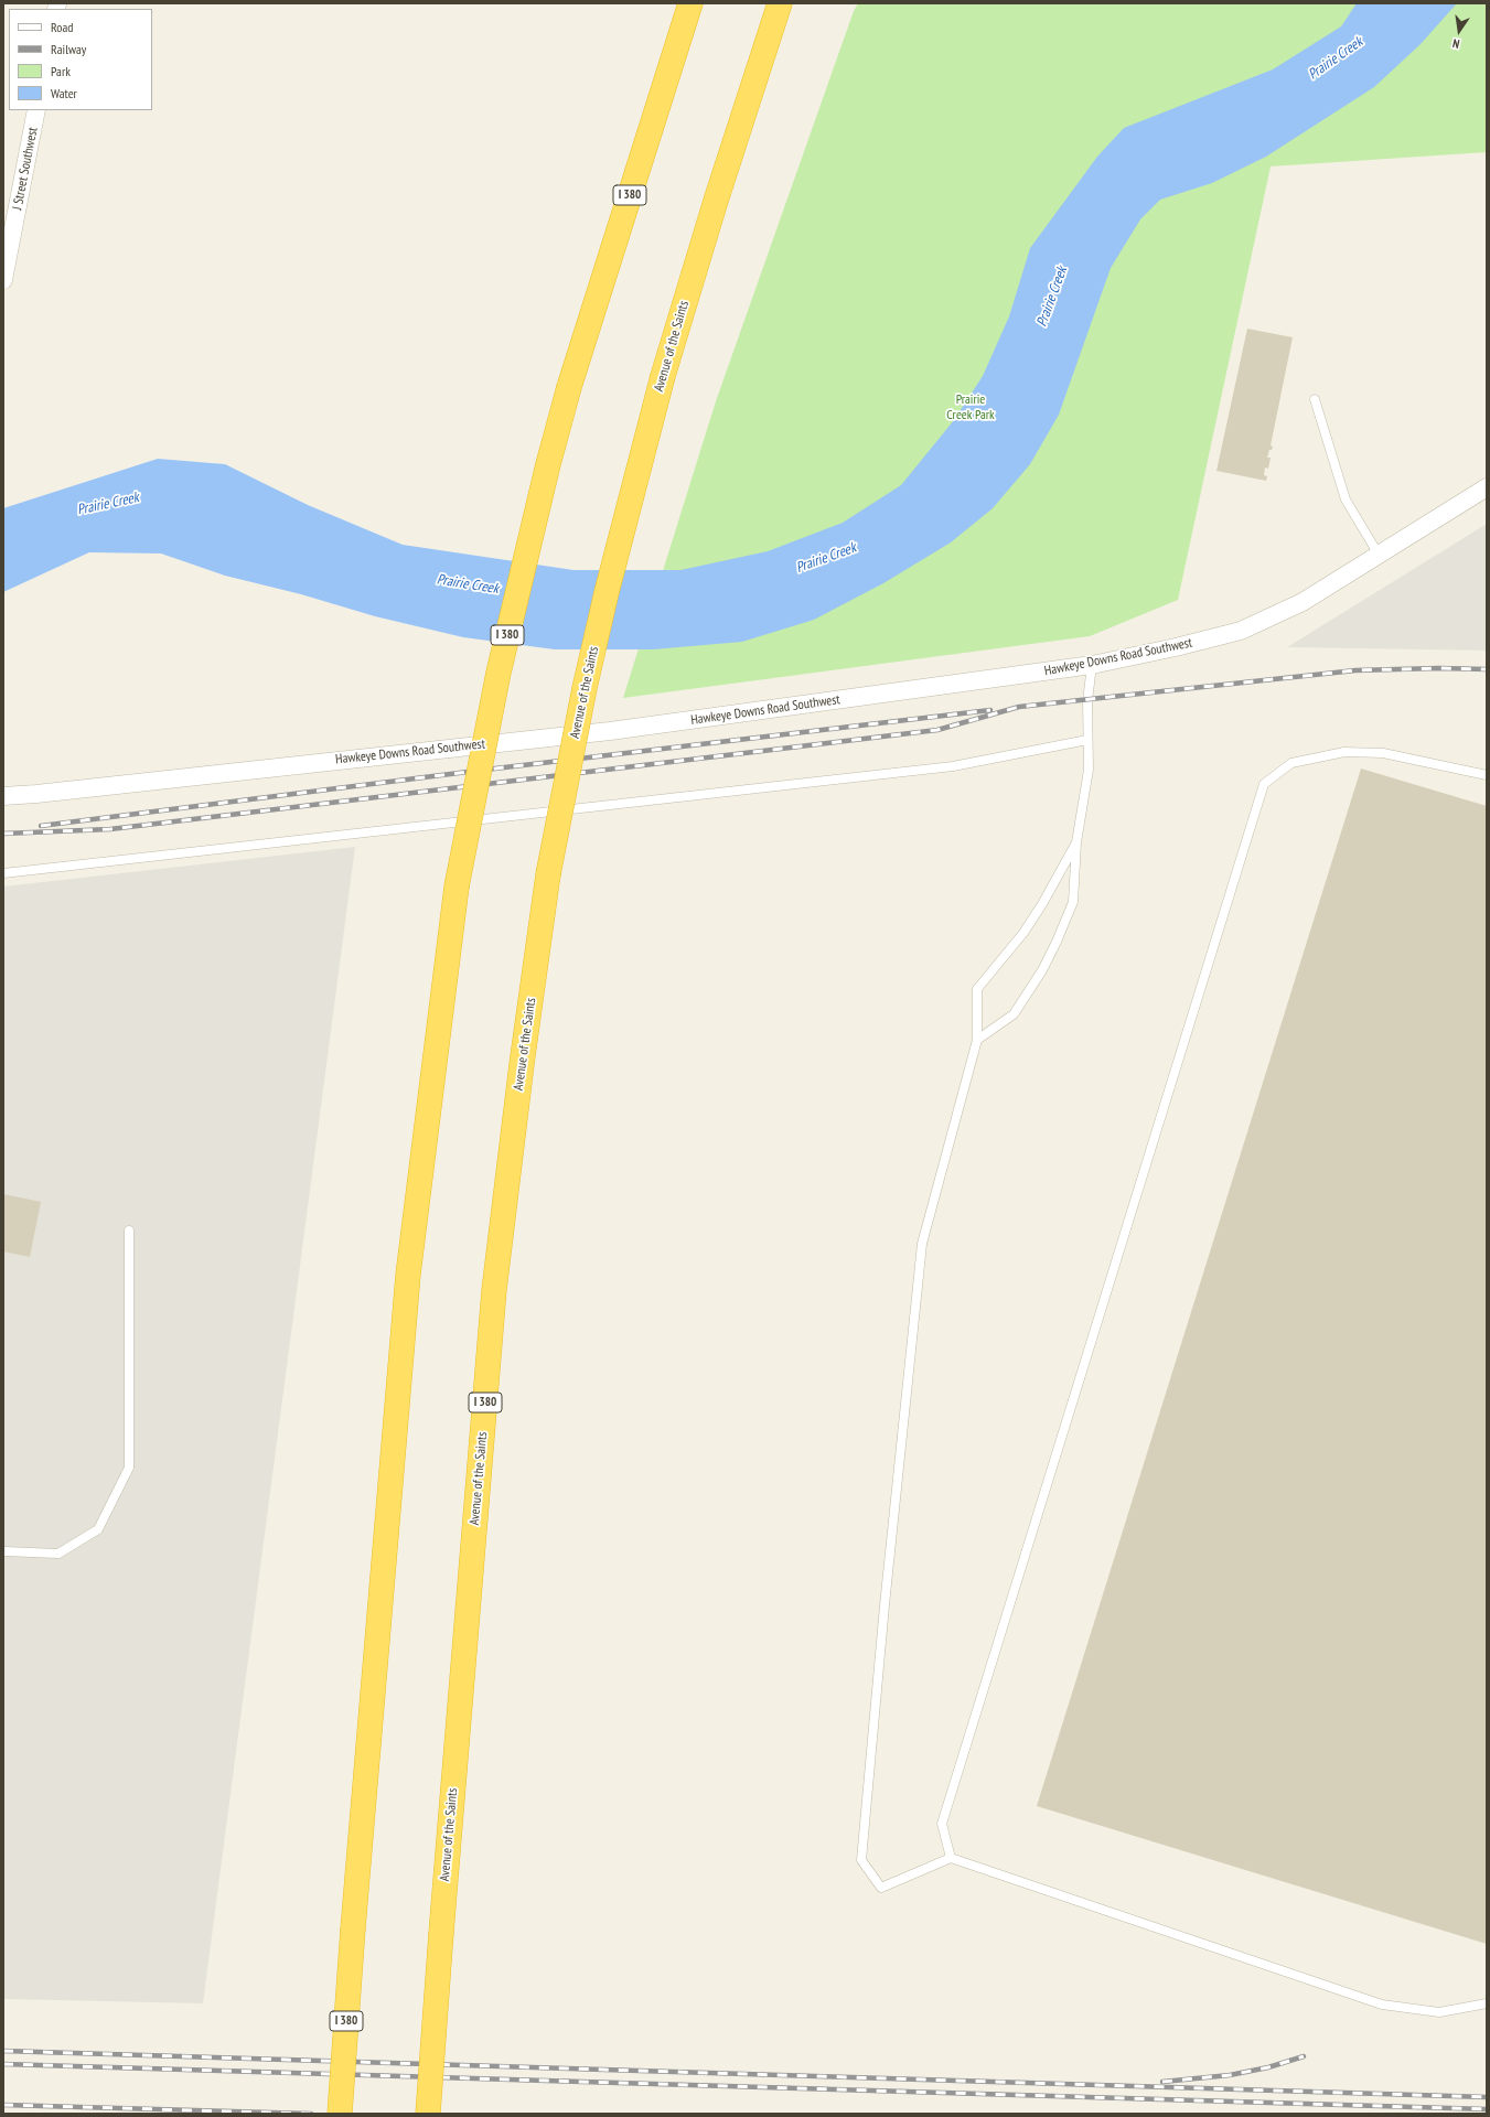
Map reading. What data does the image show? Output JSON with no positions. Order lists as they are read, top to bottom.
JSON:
{
  "streets": {
    "highway": ["I 380", "Avenue of the Saints"],
    "street": ["J Street Southwest", "Hawkeye Downs Road Southwest"]
  },
  "water": ["Prairie Creek"],
  "parks": ["Prairie Creek Park"],
  "legend": [
    "Road",
    "Railway",
    "Park",
    "Water"
  ],
  "north": "bottom"
}
